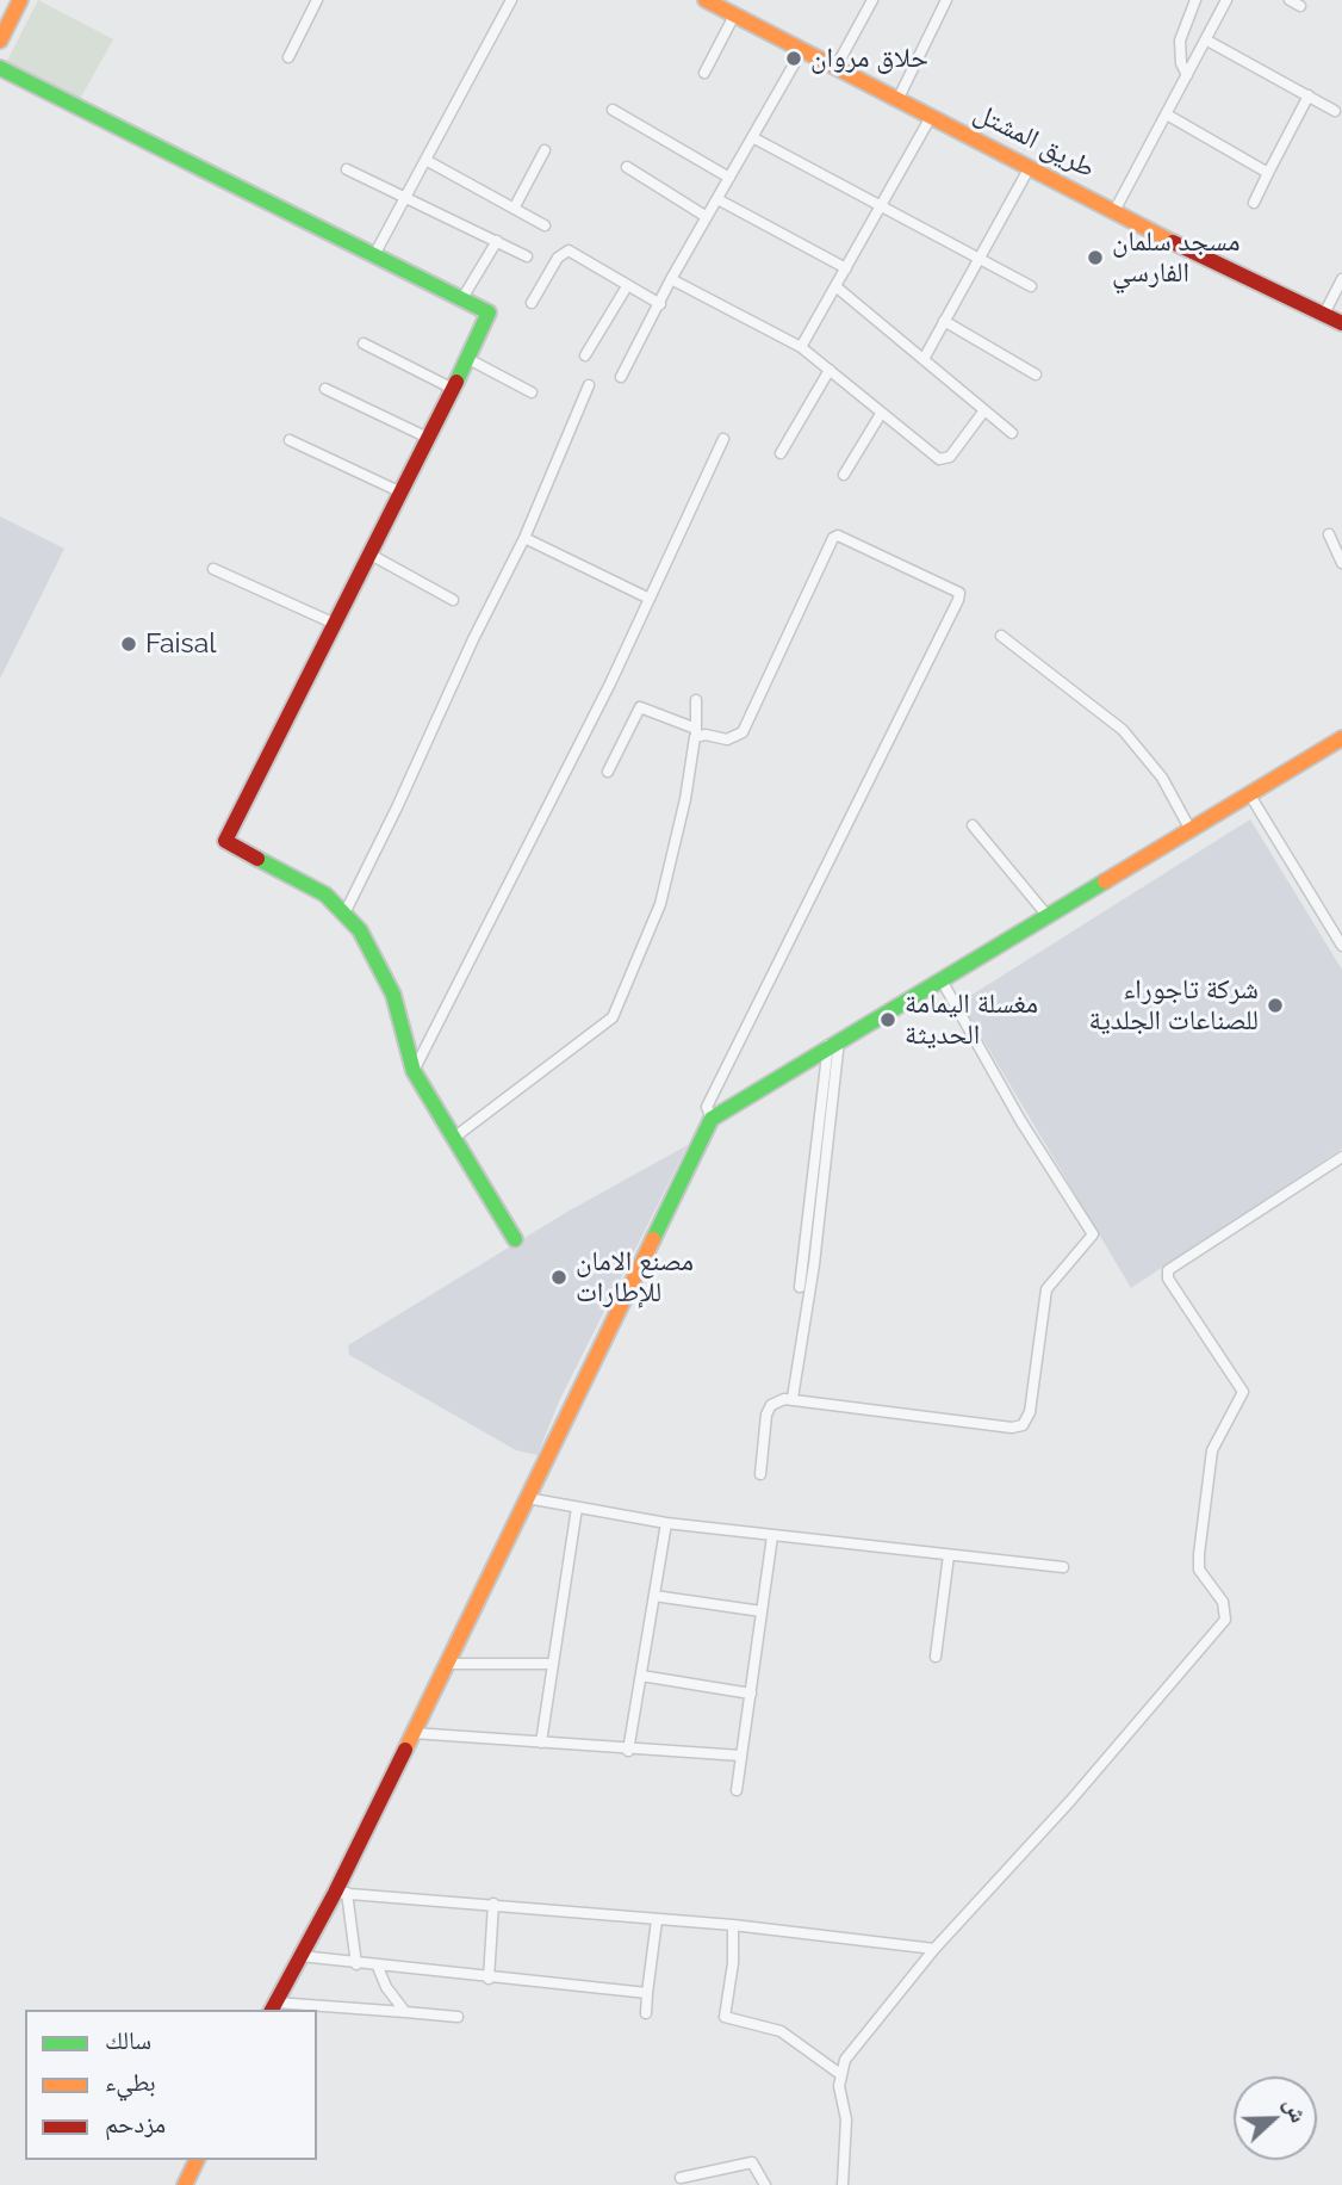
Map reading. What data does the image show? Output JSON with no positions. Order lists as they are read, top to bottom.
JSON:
{
  "streets": {
    "street": ["طريق المشتل"]
  },
  "places": [
    "حلاق مروان",
    "مسجد سلمان الفارسي",
    "Faisal",
    "شركة تاجوراء للصناعات الجلدية",
    "مغسلة اليمامة الحديثة",
    "مصنع الامان للإطارات"
  ],
  "legend": ["سالك", "بطيء", "مزدحم"],
  "north": "right"
}
